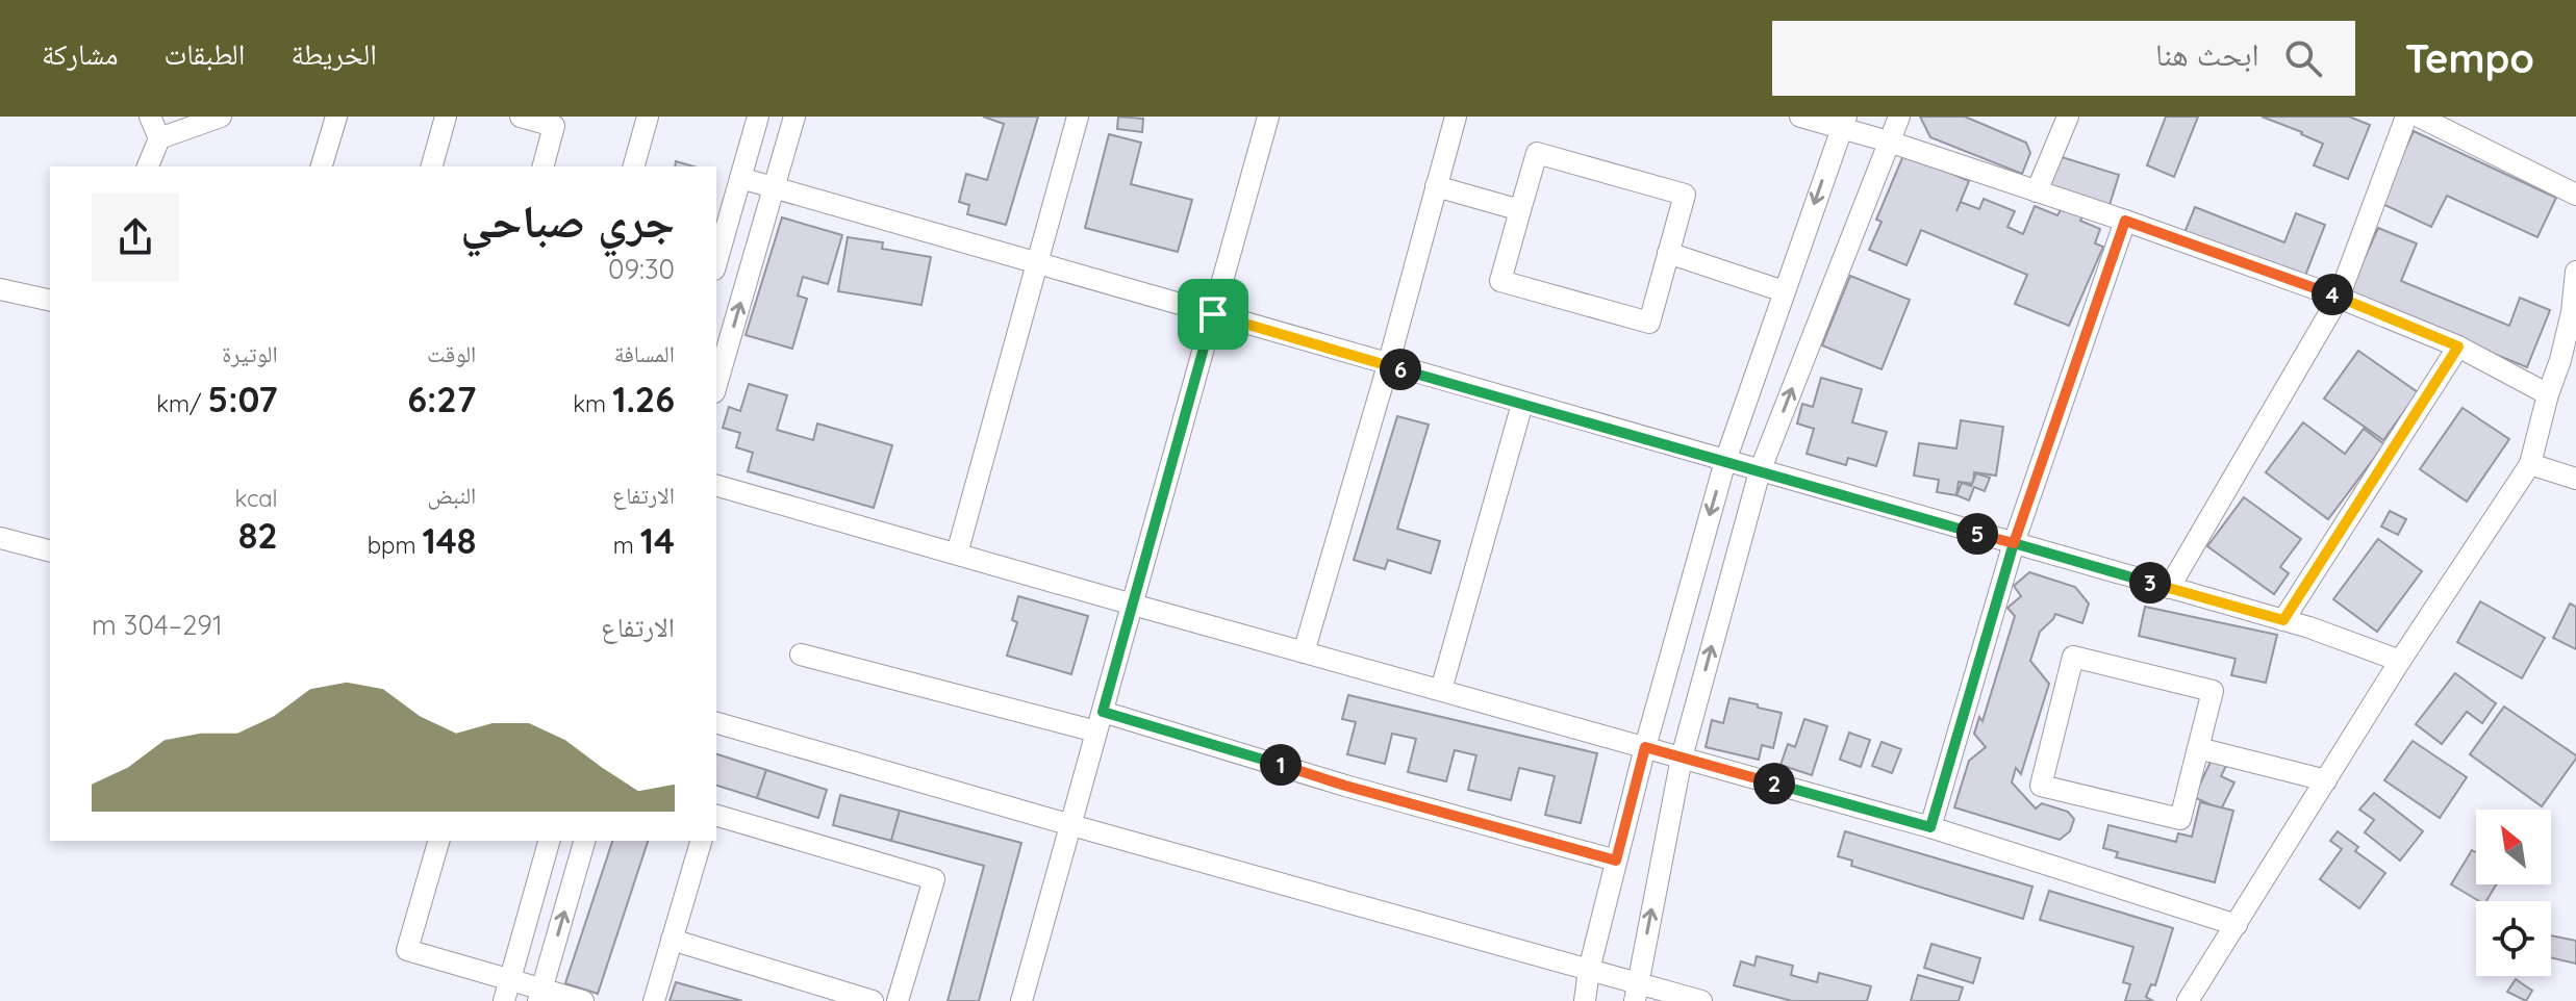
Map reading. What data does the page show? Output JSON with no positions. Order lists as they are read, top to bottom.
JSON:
{
  "north": "top left",
  "page": {
    "header": "Tempo",
    "search": "ابحث هنا",
    "nav": ["الخريطة", "الطبقات", "مشاركة"],
    "heading": ["جري صباحي", "09:30"],
    "pins": [
      "4",
      "6",
      "5",
      "3",
      "1",
      "2"
    ],
    "stats": [
      ["المسافة", "1.26 km"],
      ["الوقت", "6:27"],
      ["الوتيرة", "5:07 /km"],
      ["الارتفاع", "14 m"],
      ["النبض", "148 bpm"],
      ["kcal", "82"]
    ],
    "chart": ["الارتفاع", "291–304 m"]
  }
}
